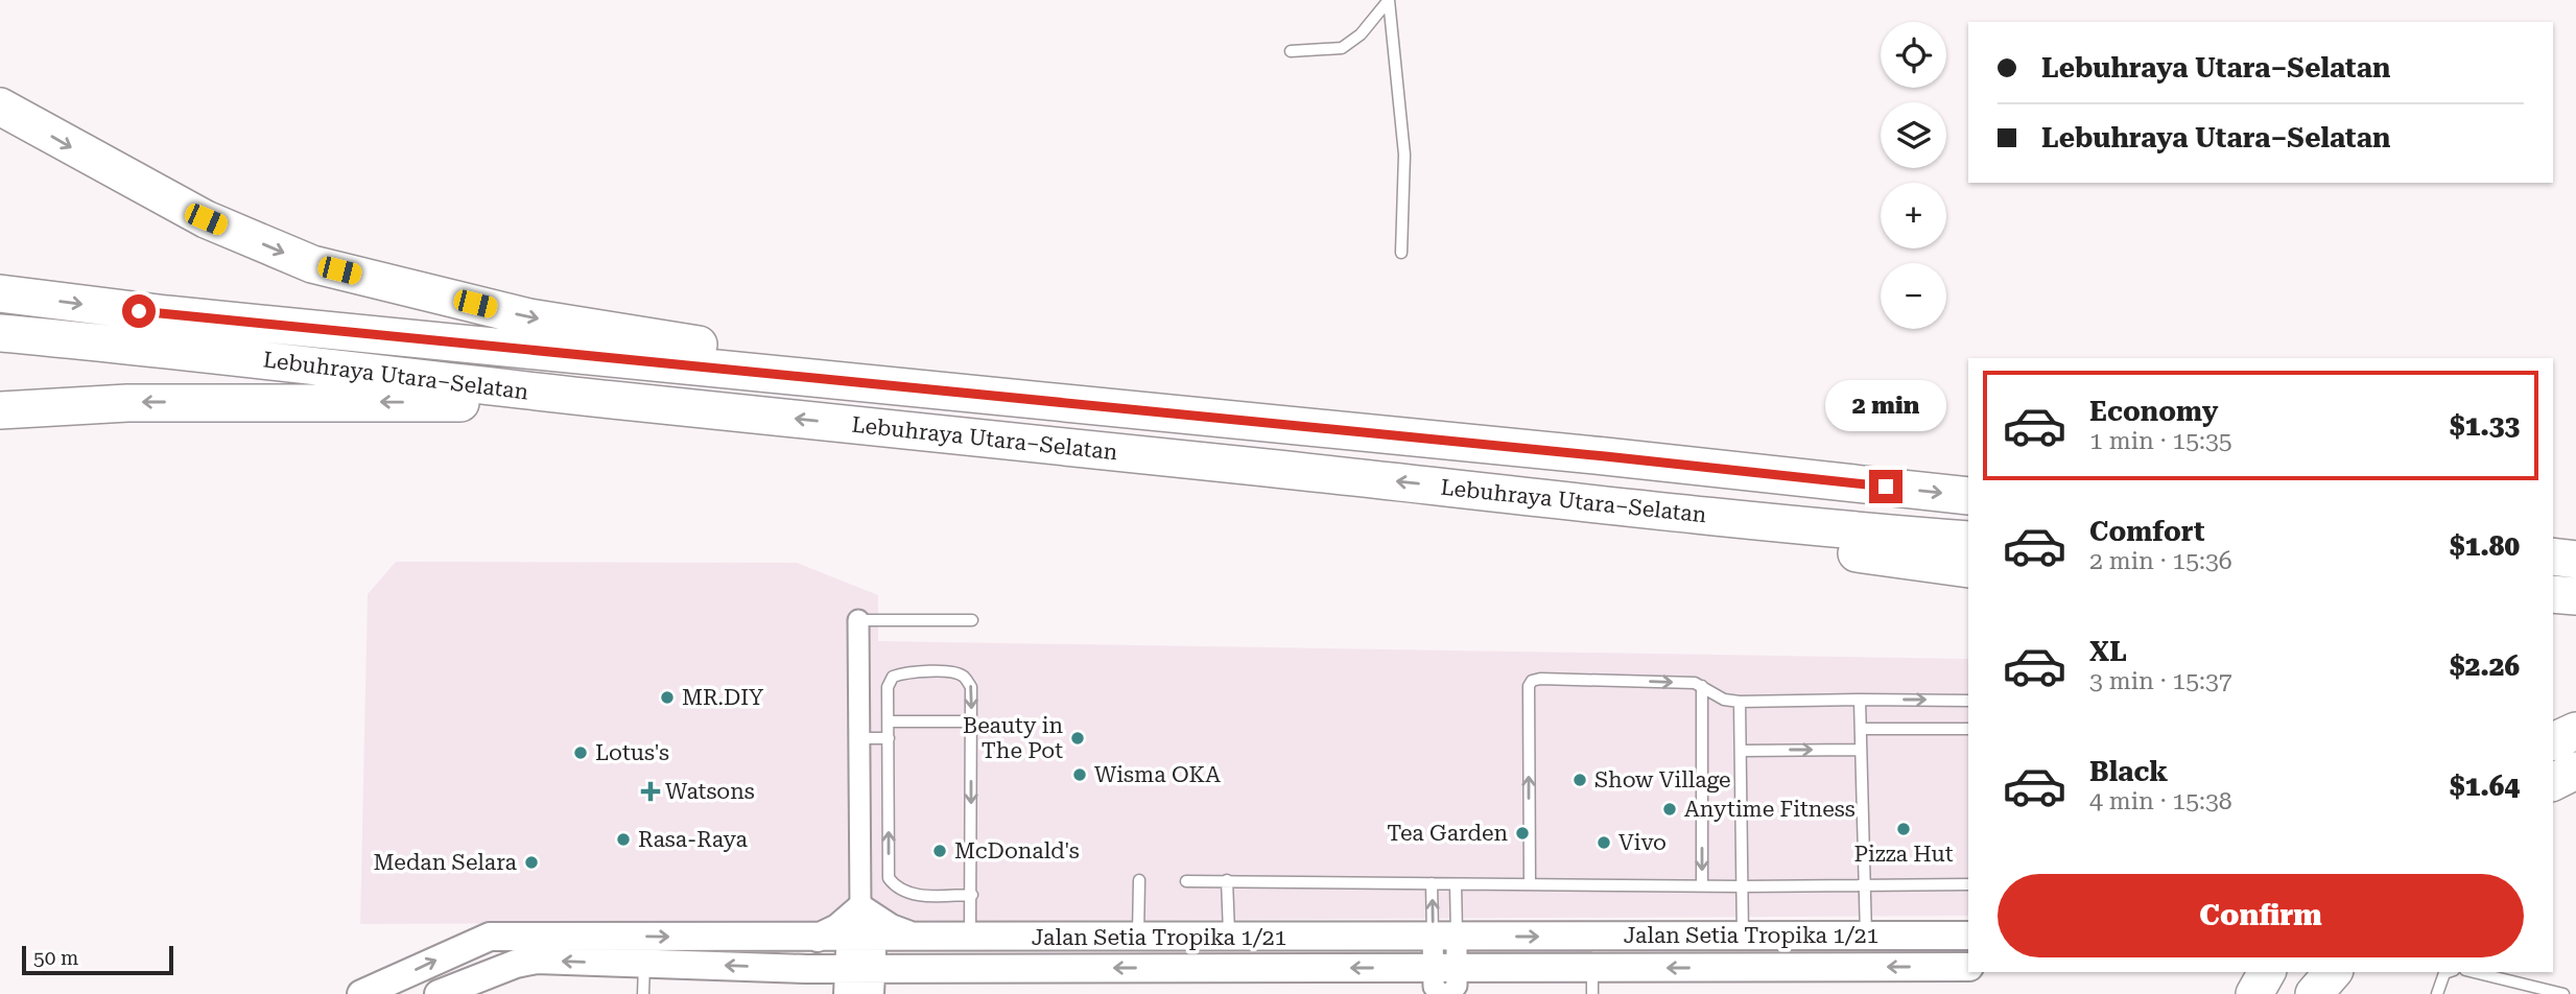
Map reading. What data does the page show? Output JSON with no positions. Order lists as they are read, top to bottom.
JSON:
{
  "streets": {
    "highway": ["Lebuhraya Utara–Selatan"],
    "street": ["Jalan Setia Tropika 1/21"]
  },
  "places": {
    "other": [
      "MR.DIY",
      "Beauty in The Pot",
      "Lotus's",
      "Wisma OKA",
      "Show Village",
      "Anytime Fitness",
      "Pizza Hut",
      "Tea Garden",
      "Rasa-Raya",
      "Vivo",
      "McDonald's",
      "Medan Selara"
    ],
    "health": ["Watsons"]
  },
  "scale_bar": "50 m",
  "page": {
    "map_buttons": ["+", "−"],
    "banner": ["Lebuhraya Utara–Selatan", "Lebuhraya Utara–Selatan"],
    "list": [
      {
        "name": "Economy",
        "note": "1 min · 15:35",
        "value": "$1.33"
      },
      {
        "name": "Comfort",
        "note": "2 min · 15:36",
        "value": "$1.80"
      },
      {
        "name": "XL",
        "note": "3 min · 15:37",
        "value": "$2.26"
      },
      {
        "name": "Black",
        "note": "4 min · 15:38",
        "value": "$1.64"
      }
    ],
    "bubble": "2 min",
    "buttons": "Confirm",
    "scale": "50 m"
  }
}
